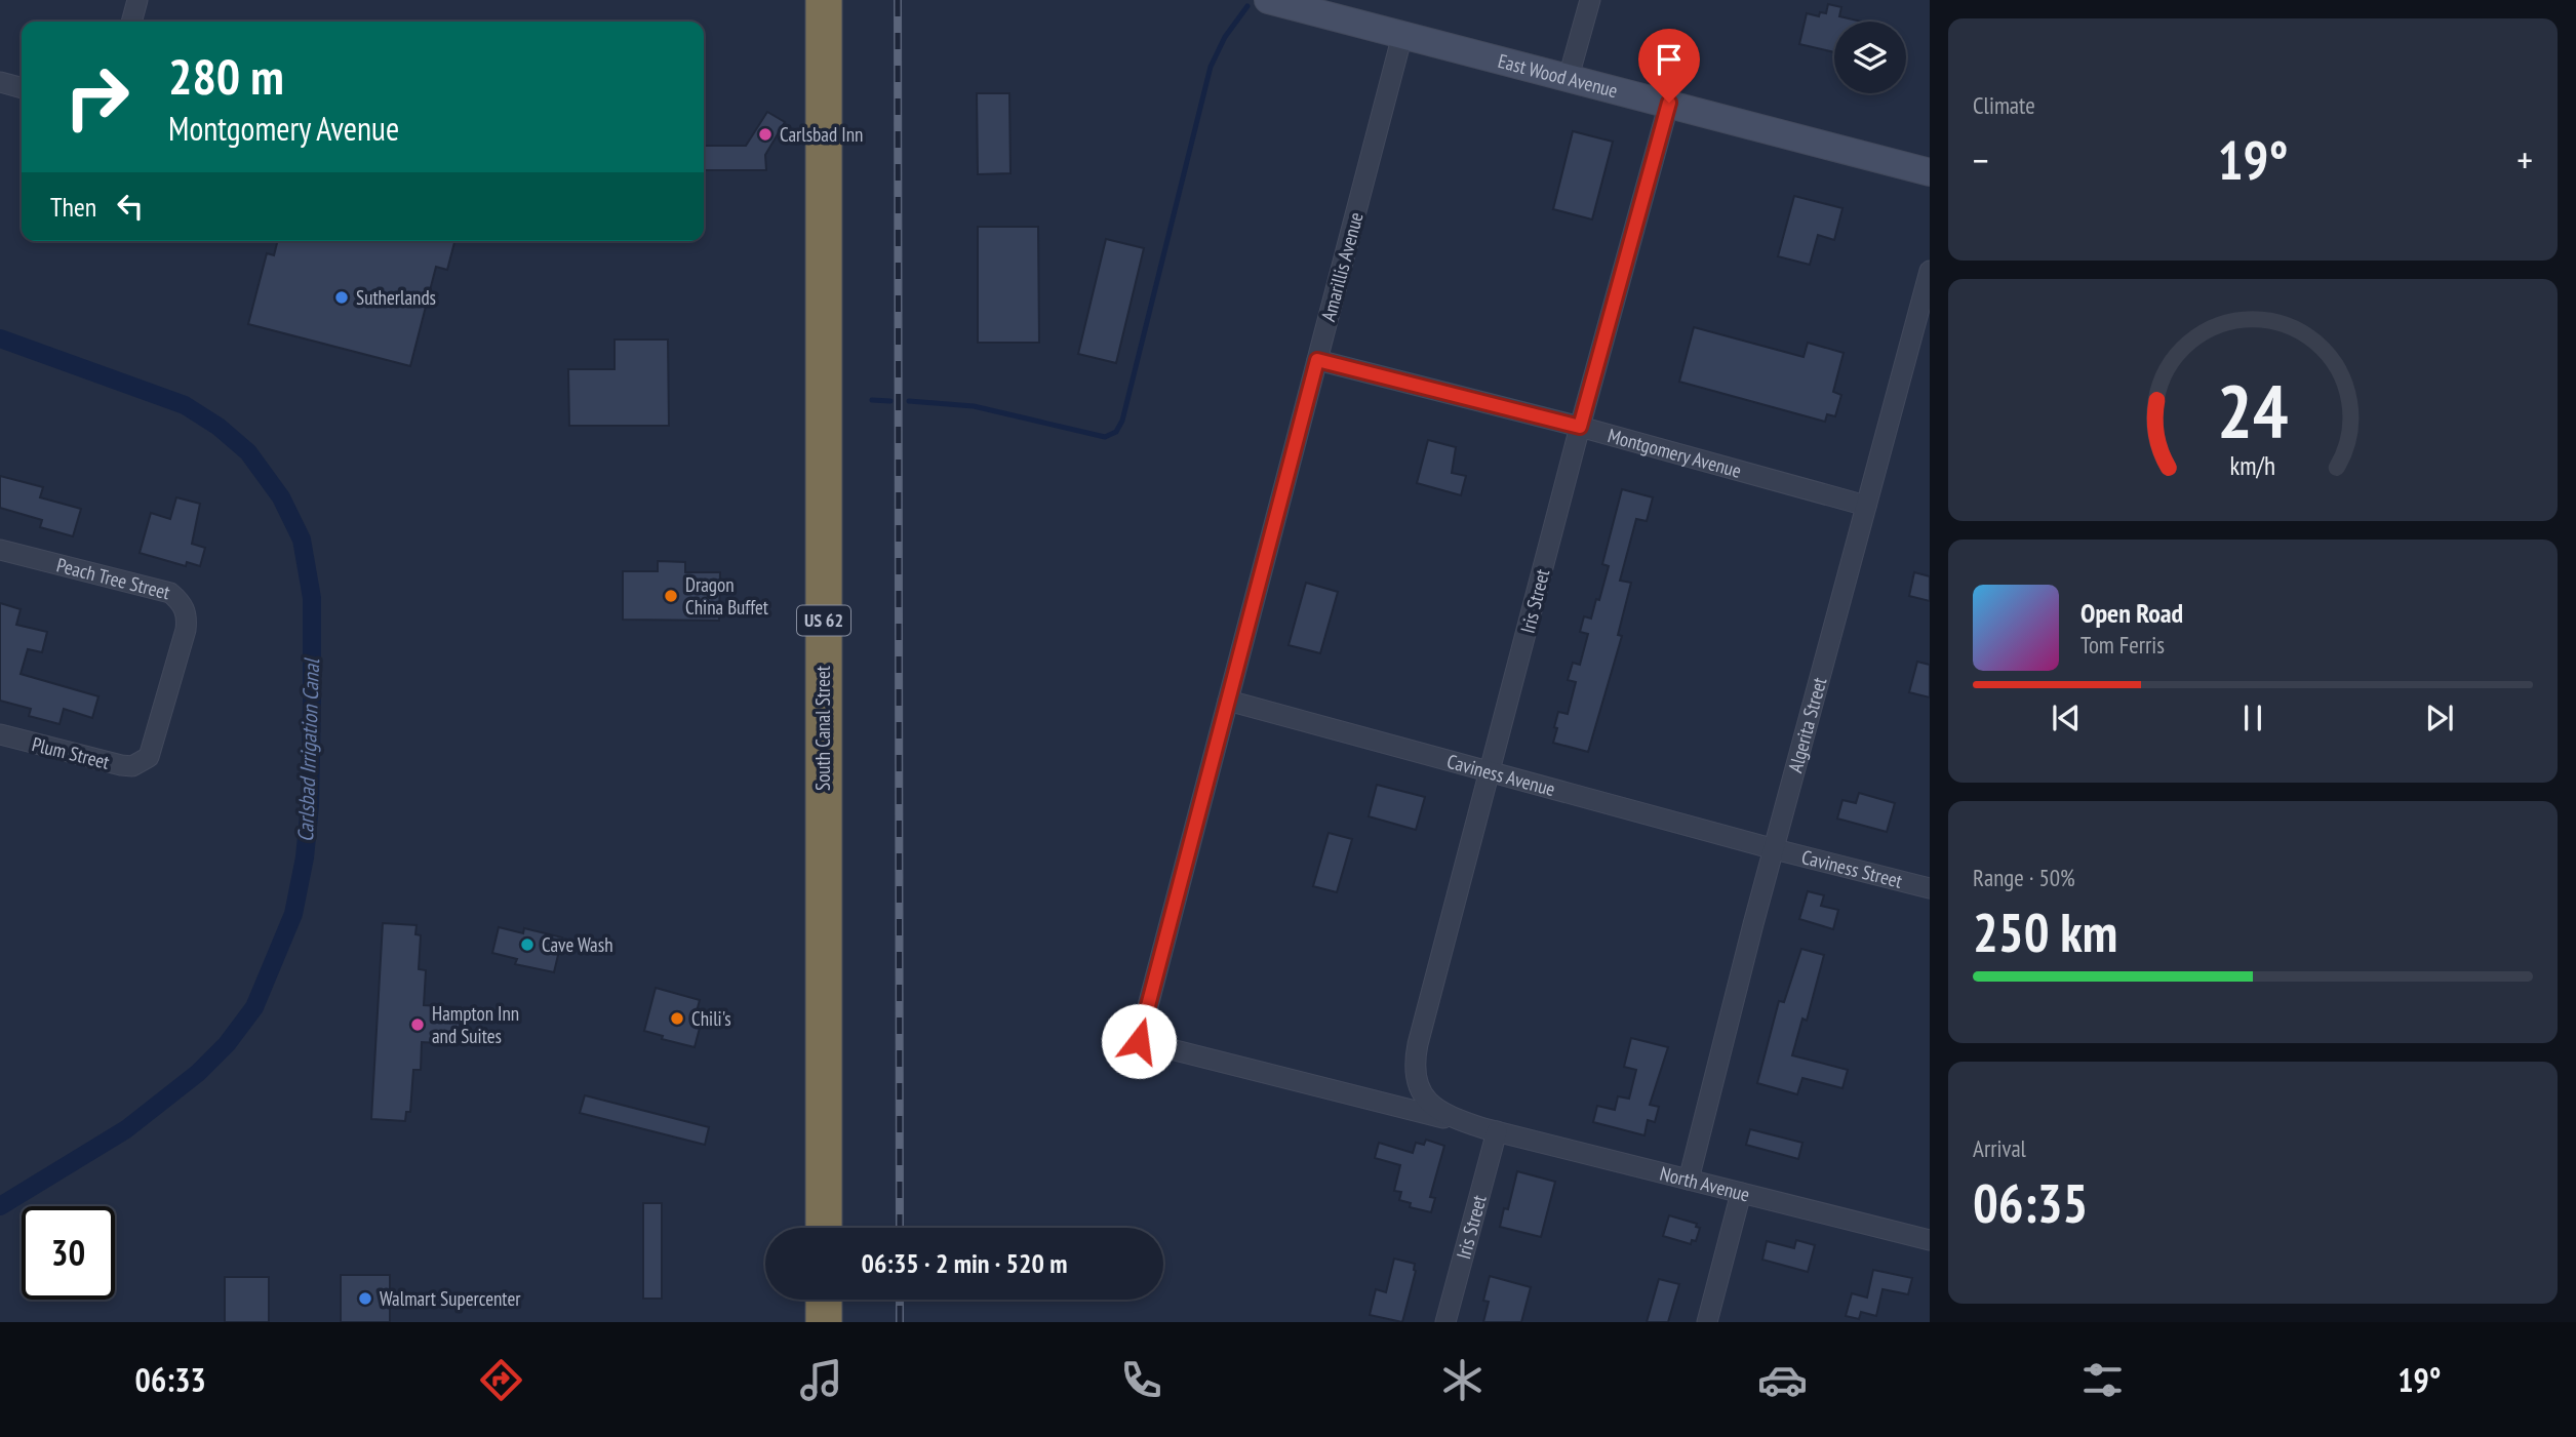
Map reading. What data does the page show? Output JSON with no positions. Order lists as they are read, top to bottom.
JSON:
{
  "streets": {
    "highway": ["US 62", "South Canal Street"],
    "main road": ["East Wood Avenue"],
    "street": [
      "Amarillis Avenue",
      "Montgomery Avenue",
      "Peach Tree Street",
      "Iris Street",
      "Algerita Street",
      "Plum Street",
      "Caviness Avenue",
      "Caviness Street",
      "North Avenue"
    ]
  },
  "crossings": [
    ["East Wood Avenue", "Amarillis Avenue"],
    ["East Wood Avenue", "Iris Street"],
    ["Amarillis Avenue", "Montgomery Avenue"],
    ["Amarillis Avenue", "Caviness Avenue"],
    ["Amarillis Avenue", "North Avenue"],
    ["Montgomery Avenue", "Iris Street"],
    ["Montgomery Avenue", "Algerita Street"],
    ["Peach Tree Street", "Plum Street"],
    ["Iris Street", "Caviness Avenue"],
    ["Iris Street", "North Avenue"],
    ["Algerita Street", "Caviness Avenue"],
    ["Algerita Street", "Caviness Street"],
    ["Algerita Street", "North Avenue"],
    ["Caviness Avenue", "Caviness Street"]
  ],
  "water": ["Carlsbad Irrigation Canal"],
  "places": [
    "Carlsbad Inn",
    "Sutherlands",
    "Dragon China Buffet",
    "Cave Wash",
    "Chili's",
    "Hampton Inn and Suites",
    "Walmart Supercenter"
  ],
  "page": {
    "tile": [
      "Climate",
      ["Range · 50%", "250 km"],
      ["Arrival", "06:35"]
    ],
    "turn": ["280 m", "Montgomery Avenue"],
    "heat": ["−", "19°", "+"],
    "then": "Then",
    "song": ["Open Road", "Tom Ferris"],
    "limit": "30",
    "trip": "06:35 · 2 min · 520 m",
    "tabs": ["06:33", "19°"],
    "gauge": ["24", "km/h"]
  }
}
